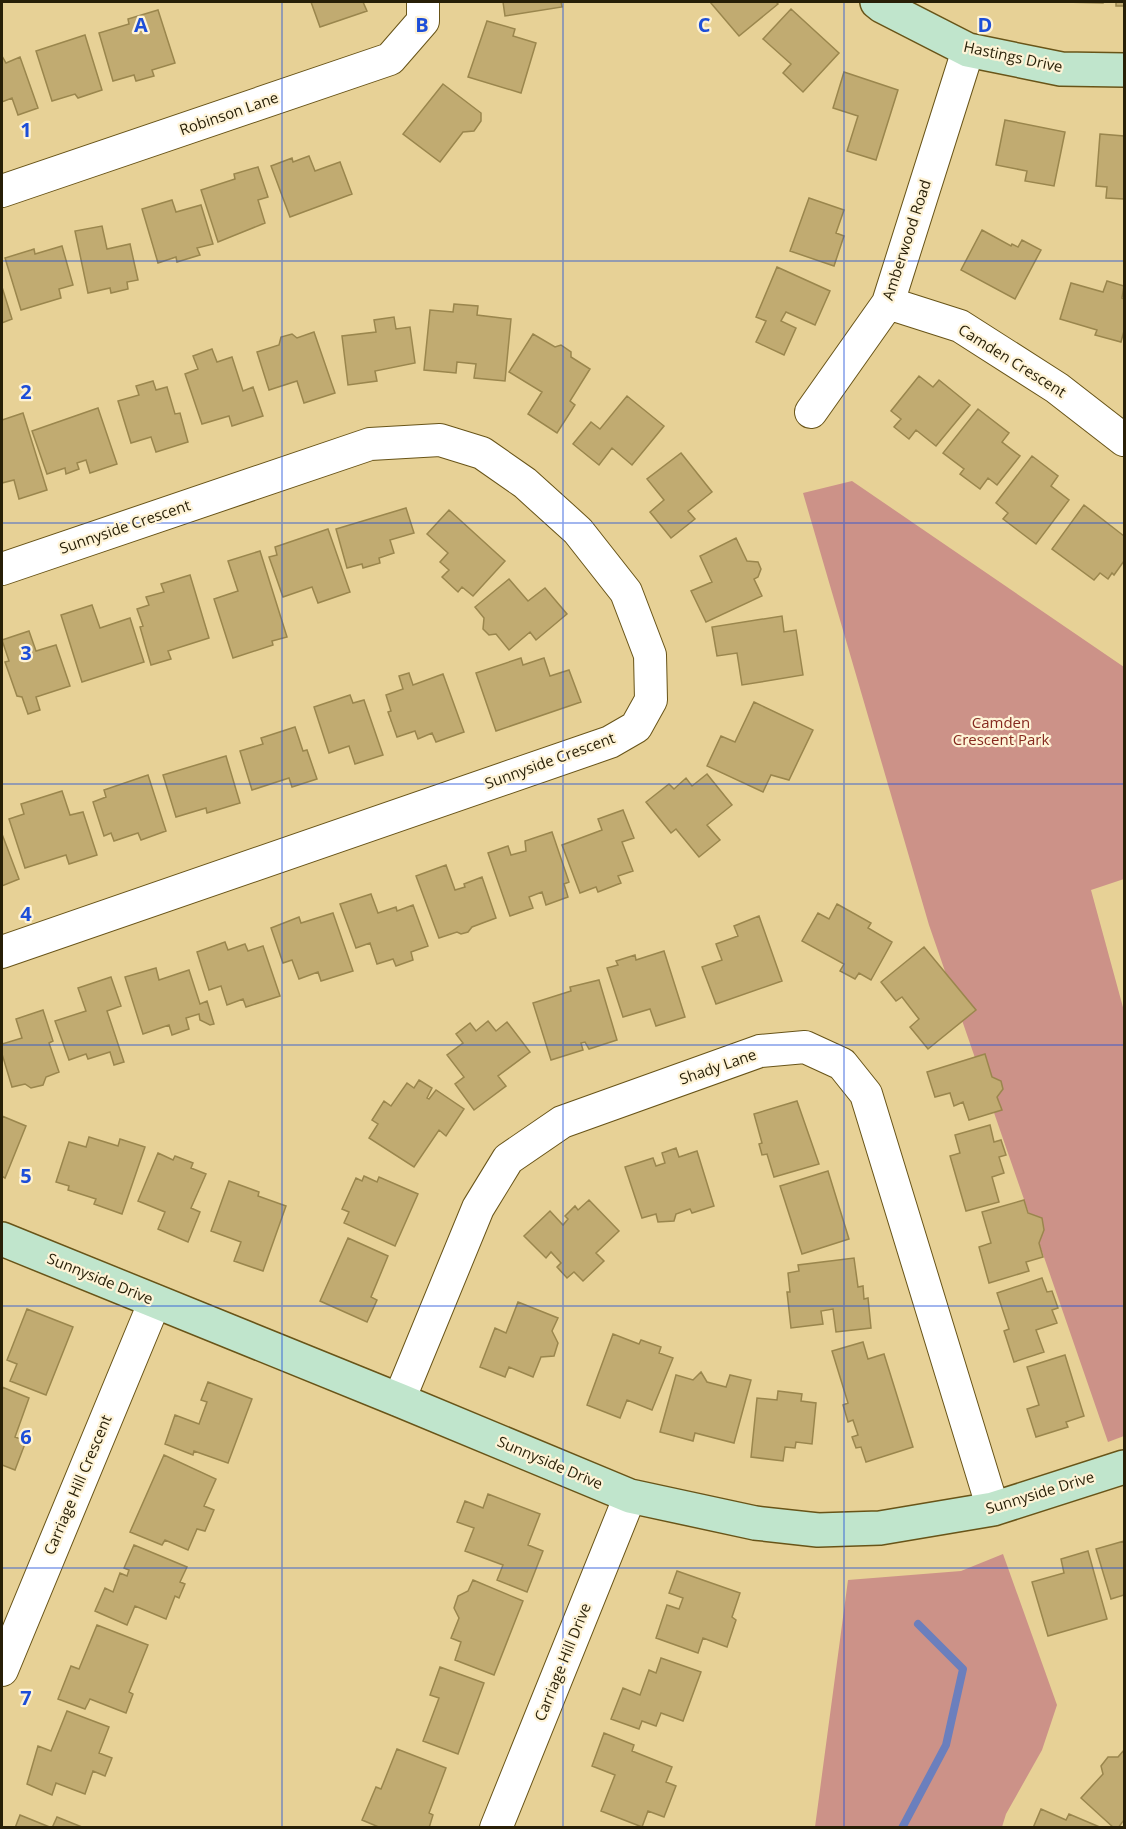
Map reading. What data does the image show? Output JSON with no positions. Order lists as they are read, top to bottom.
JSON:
{
  "streets": {
    "street": [
      "Hastings Drive",
      "Robinson Lane",
      "Amberwood Road",
      "Camden Crescent",
      "Sunnyside Crescent",
      "Shady Lane",
      "Sunnyside Drive",
      "Carriage Hill Crescent",
      "Carriage Hill Drive"
    ]
  },
  "crossings": [
    ["Hastings Drive", "Amberwood Road"],
    ["Amberwood Road", "Camden Crescent"],
    ["Shady Lane", "Sunnyside Drive"],
    ["Sunnyside Drive", "Carriage Hill Crescent"],
    ["Sunnyside Drive", "Carriage Hill Drive"]
  ],
  "parks": ["Camden Crescent Park"],
  "grid": {
    "columns": [
      "A",
      "B",
      "C",
      "D"
    ],
    "rows": [
      "1",
      "2",
      "3",
      "4",
      "5",
      "6",
      "7"
    ]
  }
}
